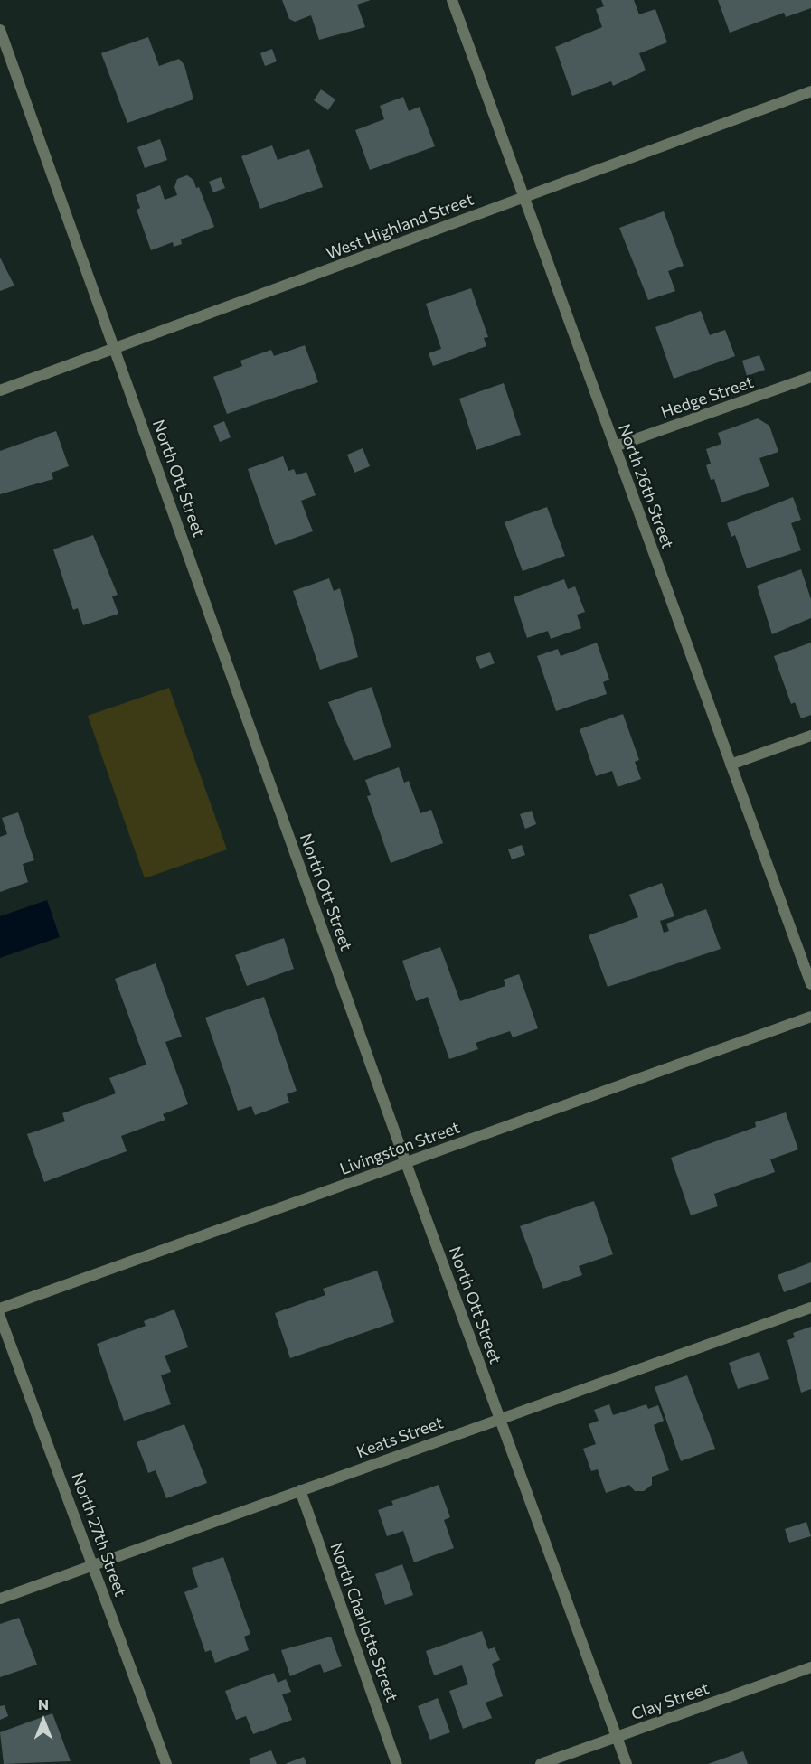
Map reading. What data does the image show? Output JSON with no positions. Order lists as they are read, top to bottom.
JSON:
{
  "streets": {
    "street": [
      "West Highland Street",
      "Hedge Street",
      "North Ott Street",
      "North 26th Street",
      "Livingston Street",
      "Keats Street",
      "North 27th Street",
      "North Charlotte Street",
      "Clay Street"
    ]
  },
  "crossings": [
    ["West Highland Street", "North Ott Street"],
    ["West Highland Street", "North 26th Street"],
    ["Hedge Street", "North 26th Street"],
    ["North Ott Street", "Livingston Street"],
    ["North Ott Street", "Keats Street"],
    ["North Ott Street", "Clay Street"],
    ["Keats Street", "North 27th Street"],
    ["Keats Street", "North Charlotte Street"]
  ],
  "north": "top"
}
